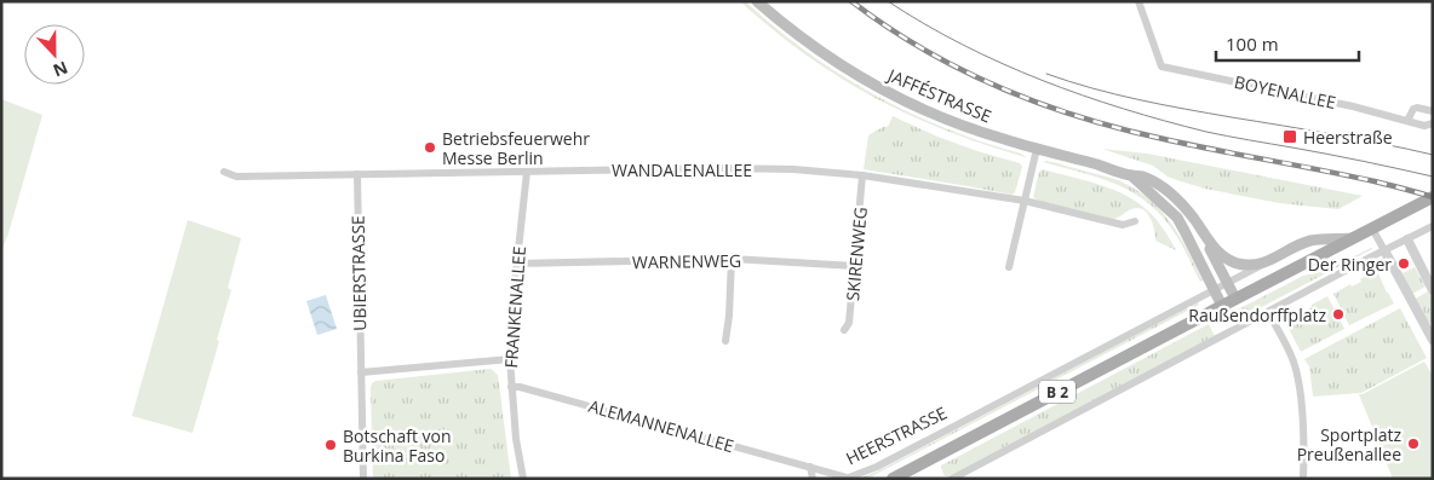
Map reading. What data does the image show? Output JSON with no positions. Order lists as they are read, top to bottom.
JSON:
{
  "streets": {
    "main road": ["JAFFÉSTRASSE", "B 2", "HEERSTRASSE"],
    "street": [
      "BOYENALLEE",
      "WANDALENALLEE",
      "SKIRENWEG",
      "WARNENWEG",
      "UBIERSTRASSE",
      "FRANKENALLEE",
      "ALEMANNENALLEE"
    ]
  },
  "crossings": [
    ["JAFFÉSTRASSE", "HEERSTRASSE"],
    ["WANDALENALLEE", "SKIRENWEG"],
    ["WANDALENALLEE", "UBIERSTRASSE"],
    ["WANDALENALLEE", "FRANKENALLEE"],
    ["SKIRENWEG", "WARNENWEG"],
    ["WARNENWEG", "FRANKENALLEE"],
    ["FRANKENALLEE", "ALEMANNENALLEE"],
    ["ALEMANNENALLEE", "HEERSTRASSE"]
  ],
  "places": {
    "transit": ["Heerstraße"],
    "other": [
      "Betriebsfeuerwehr Messe Berlin",
      "Der Ringer",
      "Raußendorffplatz",
      "Sportplatz Preußenallee",
      "Botschaft von Burkina Faso"
    ]
  },
  "scale_bar": "100 m",
  "north": "bottom"
}
